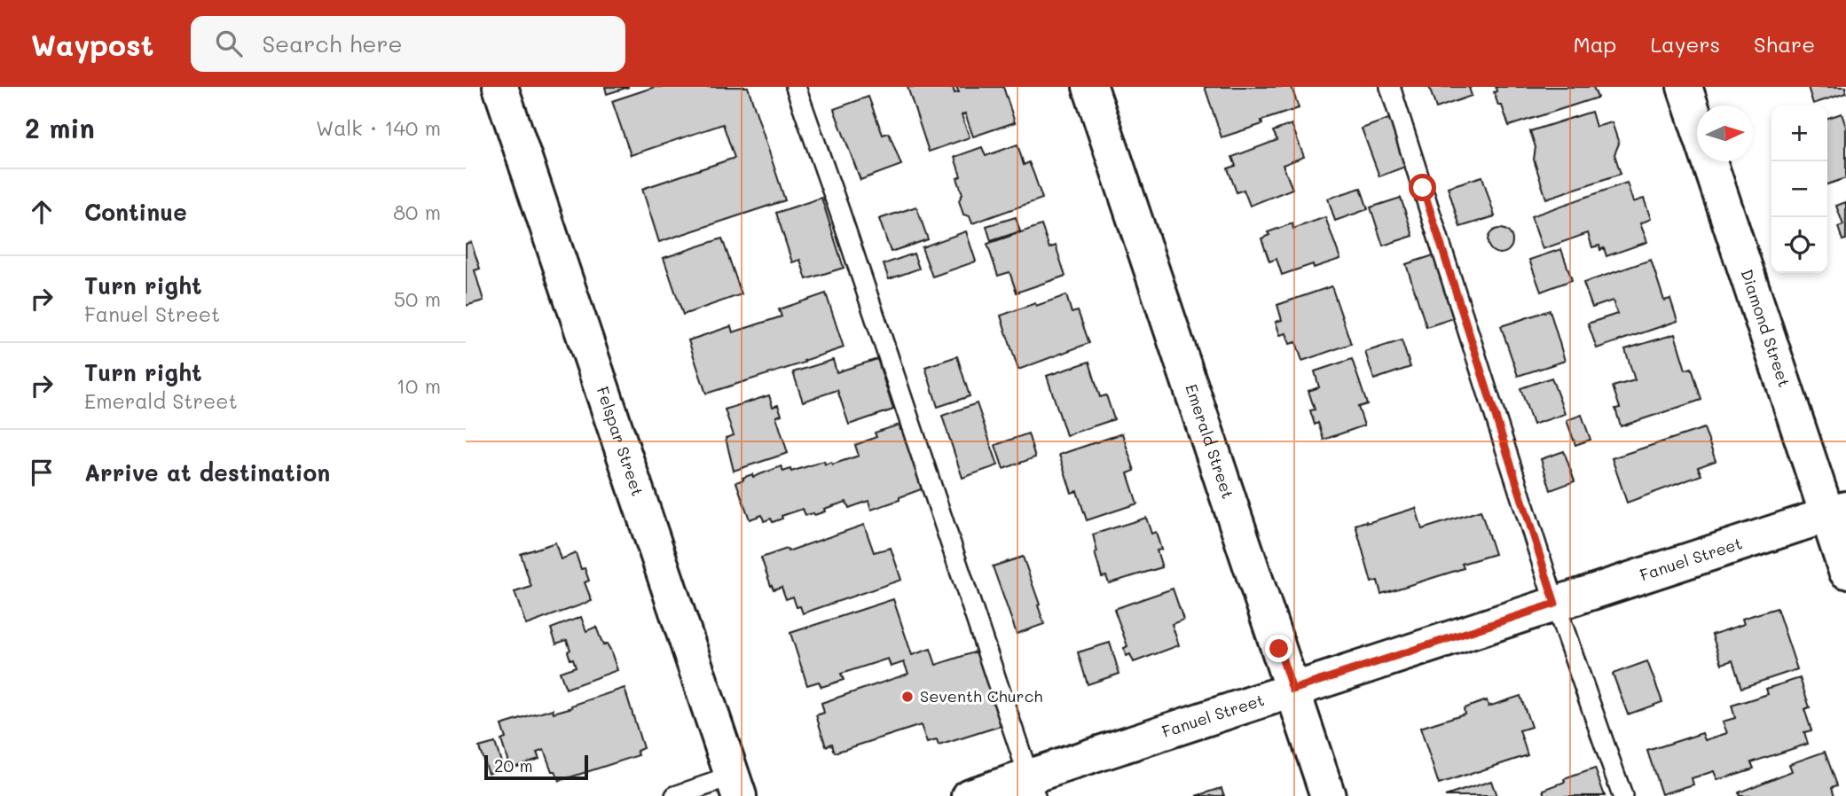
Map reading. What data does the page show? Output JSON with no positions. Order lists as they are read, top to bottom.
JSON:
{
  "streets": {
    "street": [
      "Diamond Street",
      "Felspar Street",
      "Emerald Street",
      "Fanuel Street"
    ]
  },
  "crossings": [
    ["Diamond Street", "Fanuel Street"],
    ["Emerald Street", "Fanuel Street"]
  ],
  "places": ["Seventh Church"],
  "scale_bar": "20 m",
  "north": "right",
  "page": {
    "header": "Waypost",
    "search": "Search here",
    "nav": ["Map", "Layers", "Share"],
    "heading": ["2 min", "Walk · 140 m"],
    "map_buttons": ["+", "−"],
    "list": [
      ["Continue", "80 m"],
      ["Turn right", "Fanuel Street", "50 m"],
      ["Turn right", "Emerald Street", "10 m"],
      "Arrive at destination"
    ],
    "scale": "20 m"
  }
}
